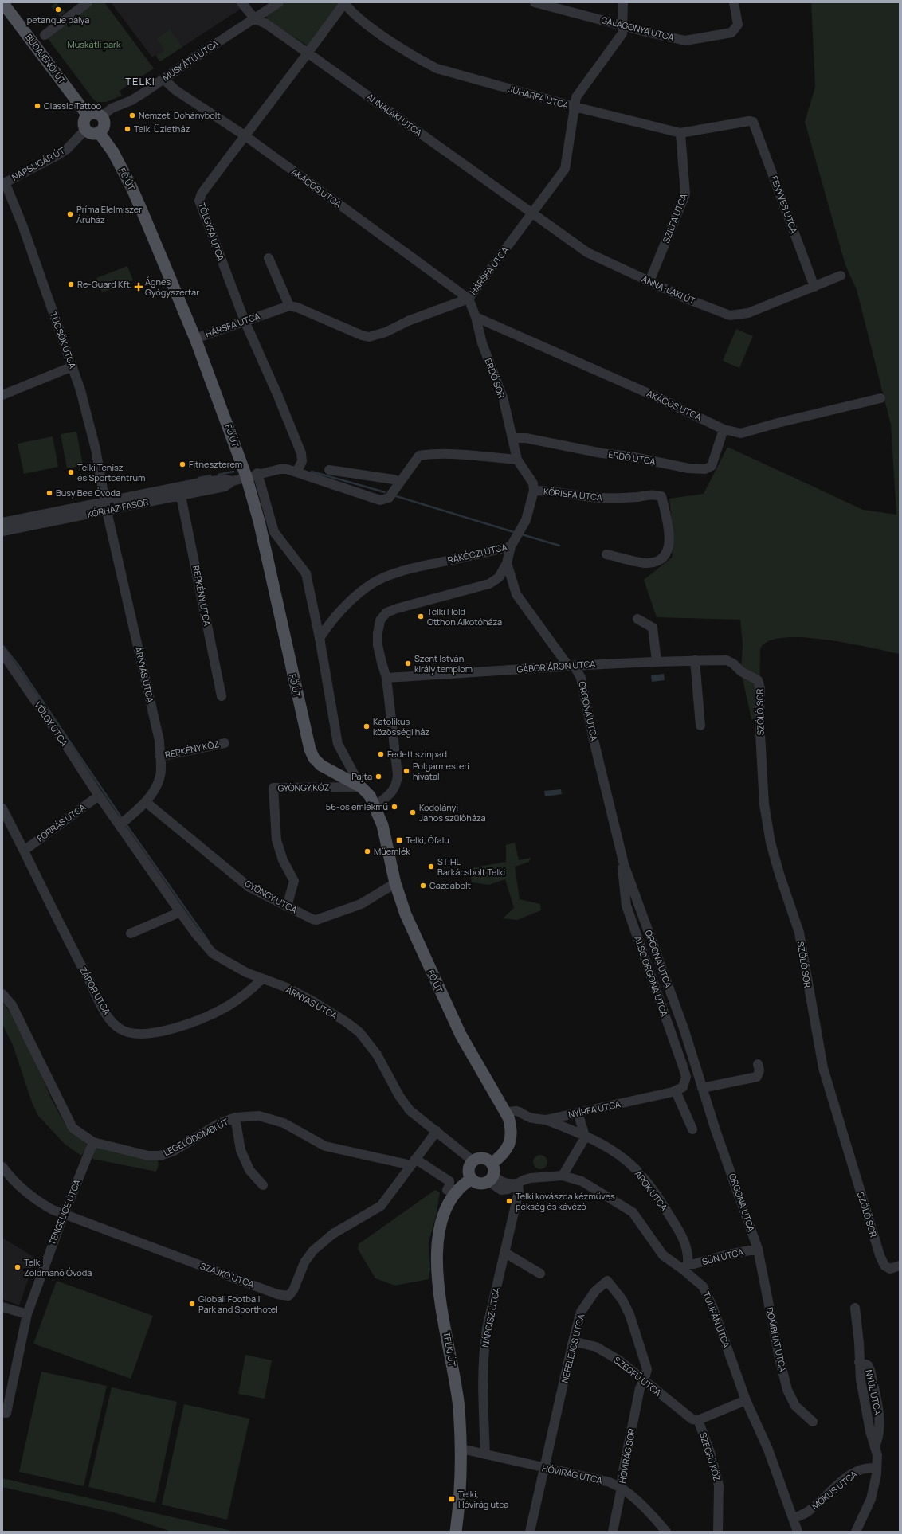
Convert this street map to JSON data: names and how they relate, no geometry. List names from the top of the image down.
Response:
{
  "streets": {
    "main road": ["BUDAJENŐI ÚT", "FŐ ÚT", "TELKI ÚT"],
    "street": [
      "GALAGONYA UTCA",
      "MUSKÁTLI UTCA",
      "JUHARFA UTCA",
      "ANNALAKI UTCA",
      "NAPSUGÁR ÚT",
      "AKÁCOS UTCA",
      "FENYVES UTCA",
      "SZILFA UTCA",
      "TÖLGYFA UTCA",
      "HÁRSFA UTCA",
      "ANNA-LAKI ÚT",
      "TÜCSÖK UTCA",
      "ERDŐ SOR",
      "ERDŐ UTCA",
      "KŐRISFA UTCA",
      "KÓRHÁZ FASOR",
      "RÁKÓCZI UTCA",
      "REPKÉNY UTCA",
      "GÁBOR ÁRON UTCA",
      "ÁRNYAS UTCA",
      "ORGONA UTCA",
      "SZŐLŐ SOR",
      "VÖLGY UTCA",
      "REPKÉNY KÖZ",
      "GYÖNGY KÖZ",
      "FORRÁS UTCA",
      "GYÖNGY UTCA",
      "ALSÓ ORGONA UTCA",
      "ZÁPOR UTCA",
      "NYÍRFA UTCA",
      "LEGELŐDOMBI ÚT",
      "ÁROK UTCA",
      "TENGELICE UTCA",
      "SÜN UTCA",
      "SZAJKÓ UTCA",
      "NÁRCISZ UTCA",
      "TULIPÁN UTCA",
      "DOMBHÁT UTCA",
      "NEFELEJCS UTCA",
      "SZEGFŰ UTCA",
      "NYÚL UTCA",
      "HÓVIRÁG SOR",
      "SZEGFŰ KÖZ",
      "HÓVIRÁG UTCA",
      "MÓKUS UTCA"
    ]
  },
  "crossings": [
    ["GALAGONYA UTCA", "HÁRSFA UTCA"],
    ["BUDAJENŐI ÚT", "MUSKÁTLI UTCA"],
    ["BUDAJENŐI ÚT", "NAPSUGÁR ÚT"],
    ["BUDAJENŐI ÚT", "FŐ ÚT"],
    ["MUSKÁTLI UTCA", "ANNALAKI UTCA"],
    ["MUSKÁTLI UTCA", "NAPSUGÁR ÚT"],
    ["MUSKÁTLI UTCA", "FŐ ÚT"],
    ["MUSKÁTLI UTCA", "AKÁCOS UTCA"],
    ["JUHARFA UTCA", "FENYVES UTCA"],
    ["JUHARFA UTCA", "SZILFA UTCA"],
    ["JUHARFA UTCA", "TÖLGYFA UTCA"],
    ["JUHARFA UTCA", "HÁRSFA UTCA"],
    ["ANNALAKI UTCA", "TÖLGYFA UTCA"],
    ["ANNALAKI UTCA", "HÁRSFA UTCA"],
    ["ANNALAKI UTCA", "ANNA-LAKI ÚT"],
    ["NAPSUGÁR ÚT", "FŐ ÚT"],
    ["NAPSUGÁR ÚT", "TÜCSÖK UTCA"],
    ["FŐ ÚT", "HÁRSFA UTCA"],
    ["FŐ ÚT", "KÓRHÁZ FASOR"],
    ["FŐ ÚT", "RÁKÓCZI UTCA"],
    ["FŐ ÚT", "ÁRNYAS UTCA"],
    ["FŐ ÚT", "GYÖNGY KÖZ"],
    ["FŐ ÚT", "GYÖNGY UTCA"],
    ["FŐ ÚT", "NYÍRFA UTCA"],
    ["FŐ ÚT", "TULIPÁN UTCA"],
    ["FŐ ÚT", "TELKI ÚT"],
    ["AKÁCOS UTCA", "TÖLGYFA UTCA"],
    ["AKÁCOS UTCA", "HÁRSFA UTCA"],
    ["AKÁCOS UTCA", "ERDŐ SOR"],
    ["AKÁCOS UTCA", "ERDŐ UTCA"],
    ["FENYVES UTCA", "ANNA-LAKI ÚT"],
    ["SZILFA UTCA", "ANNA-LAKI ÚT"],
    ["TÖLGYFA UTCA", "HÁRSFA UTCA"],
    ["HÁRSFA UTCA", "ANNA-LAKI ÚT"],
    ["HÁRSFA UTCA", "ERDŐ SOR"],
    ["TÜCSÖK UTCA", "KÓRHÁZ FASOR"],
    ["TÜCSÖK UTCA", "ÁRNYAS UTCA"],
    ["ERDŐ SOR", "ERDŐ UTCA"],
    ["KŐRISFA UTCA", "RÁKÓCZI UTCA"],
    ["KÓRHÁZ FASOR", "REPKÉNY UTCA"],
    ["KÓRHÁZ FASOR", "ÁRNYAS UTCA"],
    ["GÁBOR ÁRON UTCA", "ORGONA UTCA"],
    ["GÁBOR ÁRON UTCA", "SZŐLŐ SOR"],
    ["ÁRNYAS UTCA", "VÖLGY UTCA"],
    ["ÁRNYAS UTCA", "REPKÉNY KÖZ"],
    ["ÁRNYAS UTCA", "FORRÁS UTCA"],
    ["ÁRNYAS UTCA", "GYÖNGY UTCA"],
    ["ÁRNYAS UTCA", "ZÁPOR UTCA"],
    ["ÁRNYAS UTCA", "SZAJKÓ UTCA"],
    ["ÁRNYAS UTCA", "TULIPÁN UTCA"],
    ["ÁRNYAS UTCA", "TELKI ÚT"],
    ["ORGONA UTCA", "ALSÓ ORGONA UTCA"],
    ["ORGONA UTCA", "SÜN UTCA"],
    ["ORGONA UTCA", "DOMBHÁT UTCA"],
    ["VÖLGY UTCA", "FORRÁS UTCA"],
    ["GYÖNGY KÖZ", "GYÖNGY UTCA"],
    ["FORRÁS UTCA", "ZÁPOR UTCA"],
    ["ALSÓ ORGONA UTCA", "NYÍRFA UTCA"],
    ["NYÍRFA UTCA", "ÁROK UTCA"],
    ["LEGELŐDOMBI ÚT", "TENGELICE UTCA"],
    ["LEGELŐDOMBI ÚT", "SZAJKÓ UTCA"],
    ["ÁROK UTCA", "SÜN UTCA"],
    ["ÁROK UTCA", "TULIPÁN UTCA"],
    ["TENGELICE UTCA", "SZAJKÓ UTCA"],
    ["SÜN UTCA", "TULIPÁN UTCA"],
    ["SÜN UTCA", "DOMBHÁT UTCA"],
    ["NÁRCISZ UTCA", "TULIPÁN UTCA"],
    ["NÁRCISZ UTCA", "HÓVIRÁG UTCA"],
    ["TULIPÁN UTCA", "TELKI ÚT"],
    ["TULIPÁN UTCA", "MÓKUS UTCA"],
    ["NEFELEJCS UTCA", "SZEGFŰ UTCA"],
    ["NEFELEJCS UTCA", "HÓVIRÁG SOR"],
    ["NEFELEJCS UTCA", "HÓVIRÁG UTCA"],
    ["TELKI ÚT", "HÓVIRÁG UTCA"],
    ["SZEGFŰ UTCA", "HÓVIRÁG SOR"],
    ["SZEGFŰ UTCA", "SZEGFŰ KÖZ"],
    ["NYÚL UTCA", "MÓKUS UTCA"],
    ["HÓVIRÁG SOR", "HÓVIRÁG UTCA"]
  ],
  "districts": ["TELKI"],
  "parks": ["Muskátli park"],
  "places": {
    "other": [
      "petanque pálya",
      "Classic Tattoo",
      "Nemzeti Dohánybolt",
      "Telki Üzletház",
      "Príma Élelmiszer Áruház",
      "Re-Guard Kft.",
      "Fitneszterem",
      "Telki Tenisz és Sportcentrum",
      "Busy Bee Óvoda",
      "Telki Hold Otthon Alkotóháza",
      "Szent István király templom",
      "Katolikus közösségi ház",
      "Fedett színpad",
      "Polgármesteri hivatal",
      "Pajta",
      "56-os emlékmű",
      "Kodolányi János szülőháza",
      "Műemlék",
      "STIHL Barkácsbolt Telki",
      "Gazdabolt",
      "Telki kovászda kézműves pékség és kávézó",
      "Telki Zöldmanó Óvoda",
      "Globall Football Park and Sporthotel"
    ],
    "health": ["Ágnes Gyógyszertár"],
    "transit": ["Telki, Ófalu", "Telki, Hóvirág utca"]
  }
}
